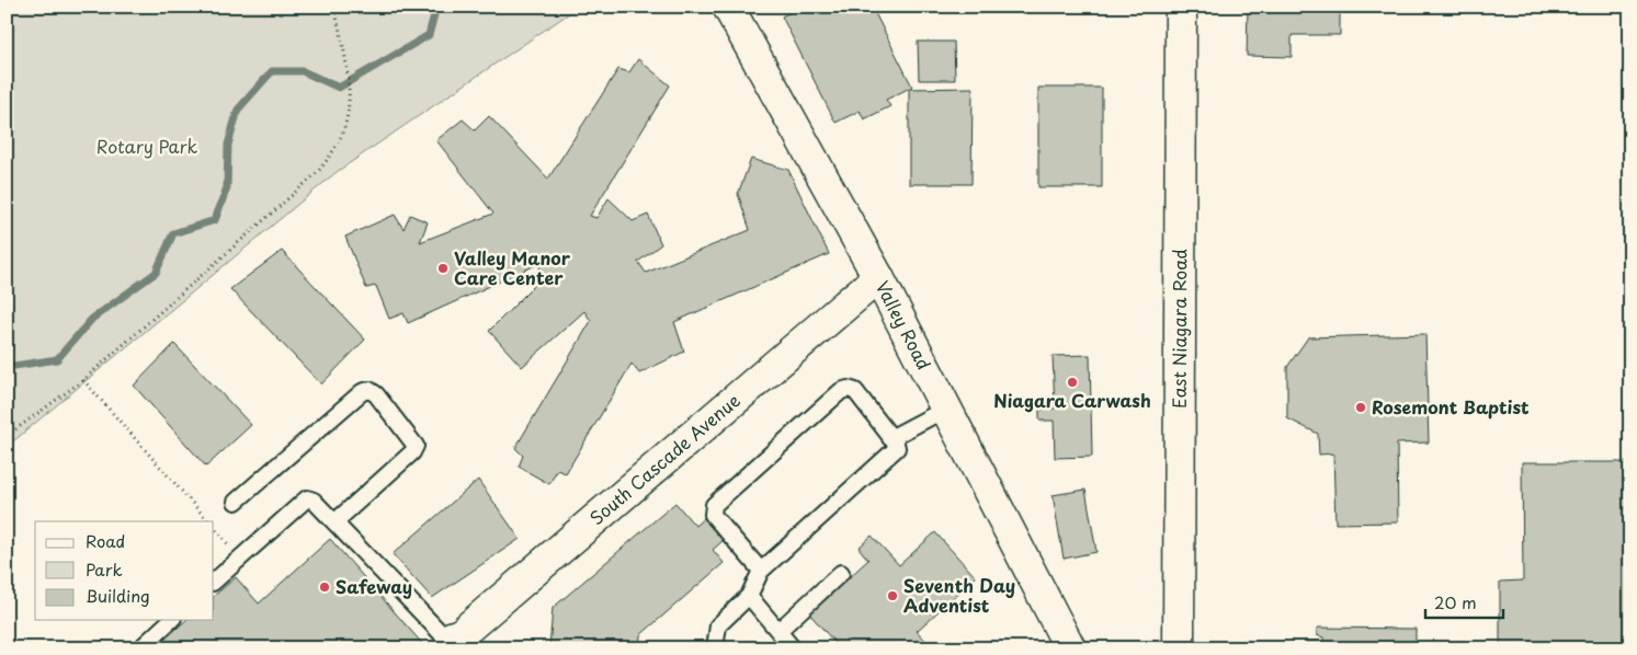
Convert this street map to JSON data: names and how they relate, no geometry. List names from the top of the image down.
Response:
{
  "streets": {
    "street": ["Valley Road", "East Niagara Road", "South Cascade Avenue"]
  },
  "crossings": [
    ["Valley Road", "South Cascade Avenue"]
  ],
  "parks": ["Rotary Park"],
  "places": [
    "Valley Manor Care Center",
    "Niagara Carwash",
    "Rosemont Baptist",
    "Safeway",
    "Seventh Day Adventist"
  ],
  "legend": ["Road", "Park", "Building"],
  "scale_bar": "20 m"
}
